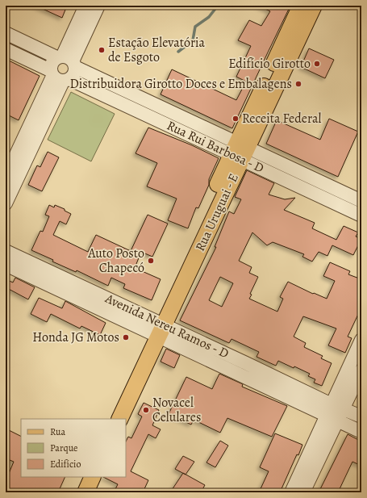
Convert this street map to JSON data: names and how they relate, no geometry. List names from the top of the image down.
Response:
{
  "streets": {
    "main road": ["Rua Uruguai - E"],
    "street": ["Rua Rui Barbosa - D", "Avenida Nereu Ramos - D"]
  },
  "crossings": [
    ["Rua Rui Barbosa - D", "Rua Uruguai - E"],
    ["Rua Uruguai - E", "Avenida Nereu Ramos - D"]
  ],
  "places": [
    "Estação Elevatória de Esgoto",
    "Edifício Girotto",
    "Distribuidora Girotto Doces e Embalagens",
    "Receita Federal",
    "Auto Posto Chapecó",
    "Honda JG Motos",
    "Novacel Celulares"
  ],
  "legend": ["Rua", "Parque", "Edifício"]
}
